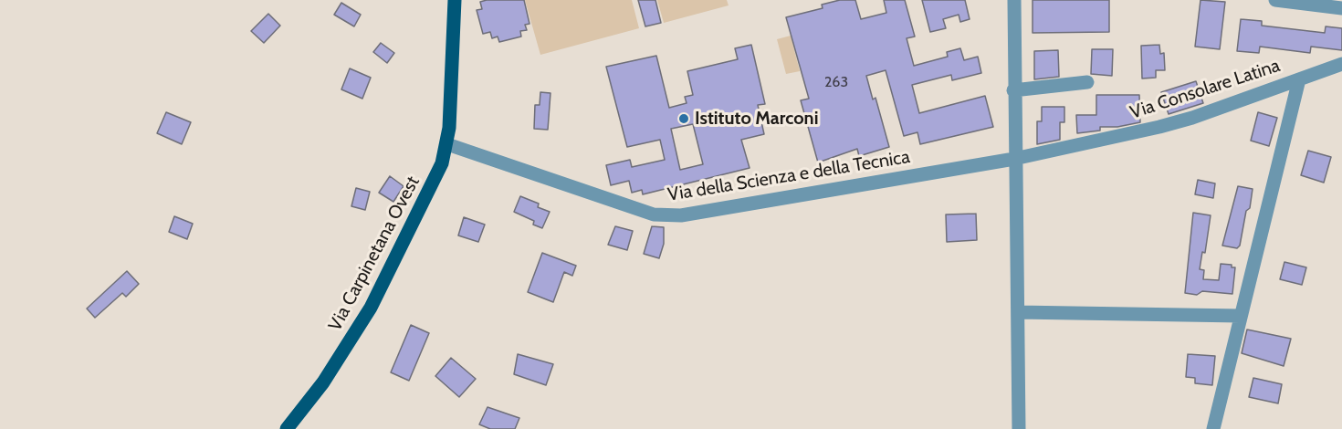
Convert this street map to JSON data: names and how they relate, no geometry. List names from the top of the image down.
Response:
{
  "streets": {
    "main road": ["Via Carpinetana Ovest"],
    "street": ["Via Consolare Latina", "Via della Scienza e della Tecnica"]
  },
  "crossings": [
    ["Via Consolare Latina", "Via della Scienza e della Tecnica"],
    ["Via della Scienza e della Tecnica", "Via Carpinetana Ovest"]
  ],
  "places": ["Istituto Marconi"],
  "house_numbers": ["263"]
}
